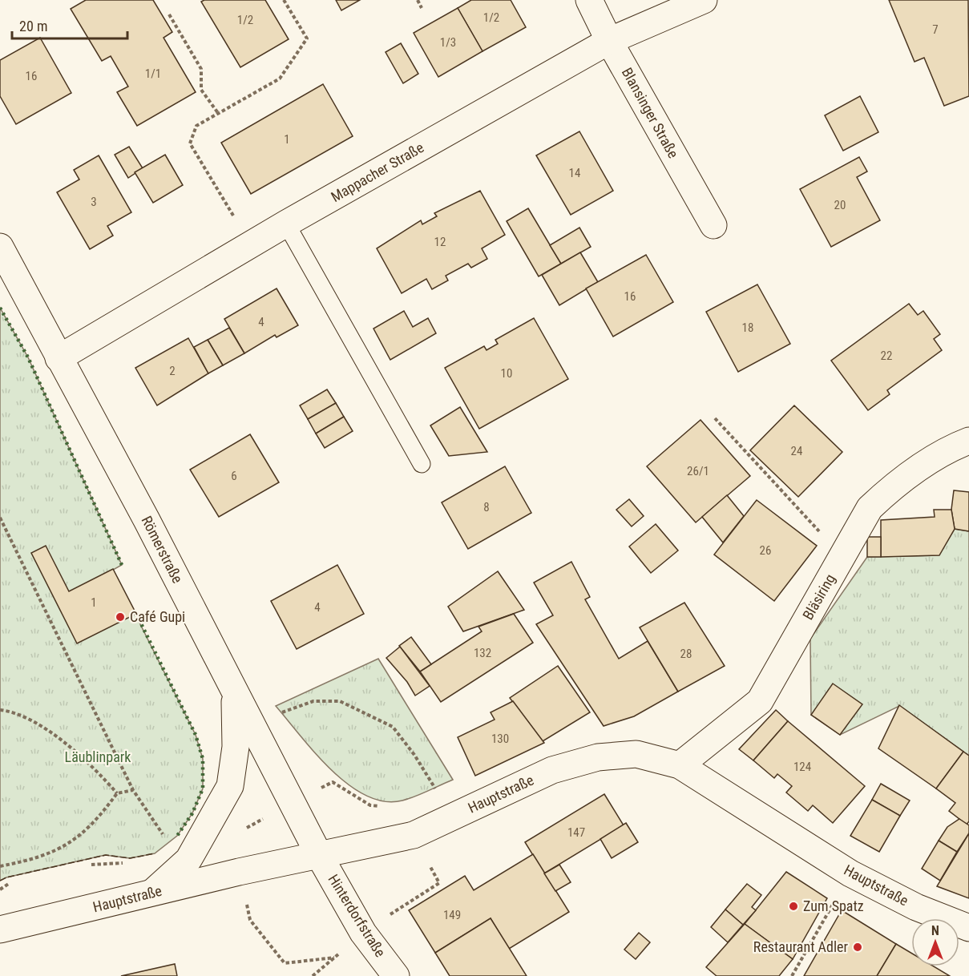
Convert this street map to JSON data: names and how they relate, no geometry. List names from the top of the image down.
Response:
{
  "streets": {
    "street": [
      "Blansinger Straße",
      "Mappacher Straße",
      "Römerstraße",
      "Bläsiring",
      "Hauptstraße",
      "Hinterdorfstraße"
    ]
  },
  "crossings": [
    ["Blansinger Straße", "Mappacher Straße"],
    ["Mappacher Straße", "Römerstraße"],
    ["Römerstraße", "Hauptstraße"],
    ["Römerstraße", "Hinterdorfstraße"],
    ["Bläsiring", "Hauptstraße"],
    ["Hauptstraße", "Hinterdorfstraße"]
  ],
  "parks": ["Läublinpark"],
  "places": ["Café Gupi", "Zum Spatz", "Restaurant Adler"],
  "house_numbers": [
    "1/2",
    "1/2",
    "7",
    "1/3",
    "1/1",
    "16",
    "1",
    "14",
    "3",
    "20",
    "12",
    "16",
    "4",
    "18",
    "22",
    "2",
    "10",
    "24",
    "26/1",
    "6",
    "8",
    "26",
    "1",
    "4",
    "132",
    "28",
    "130",
    "124",
    "147",
    "149"
  ],
  "scale_bar": "20 m",
  "north": "top"
}
